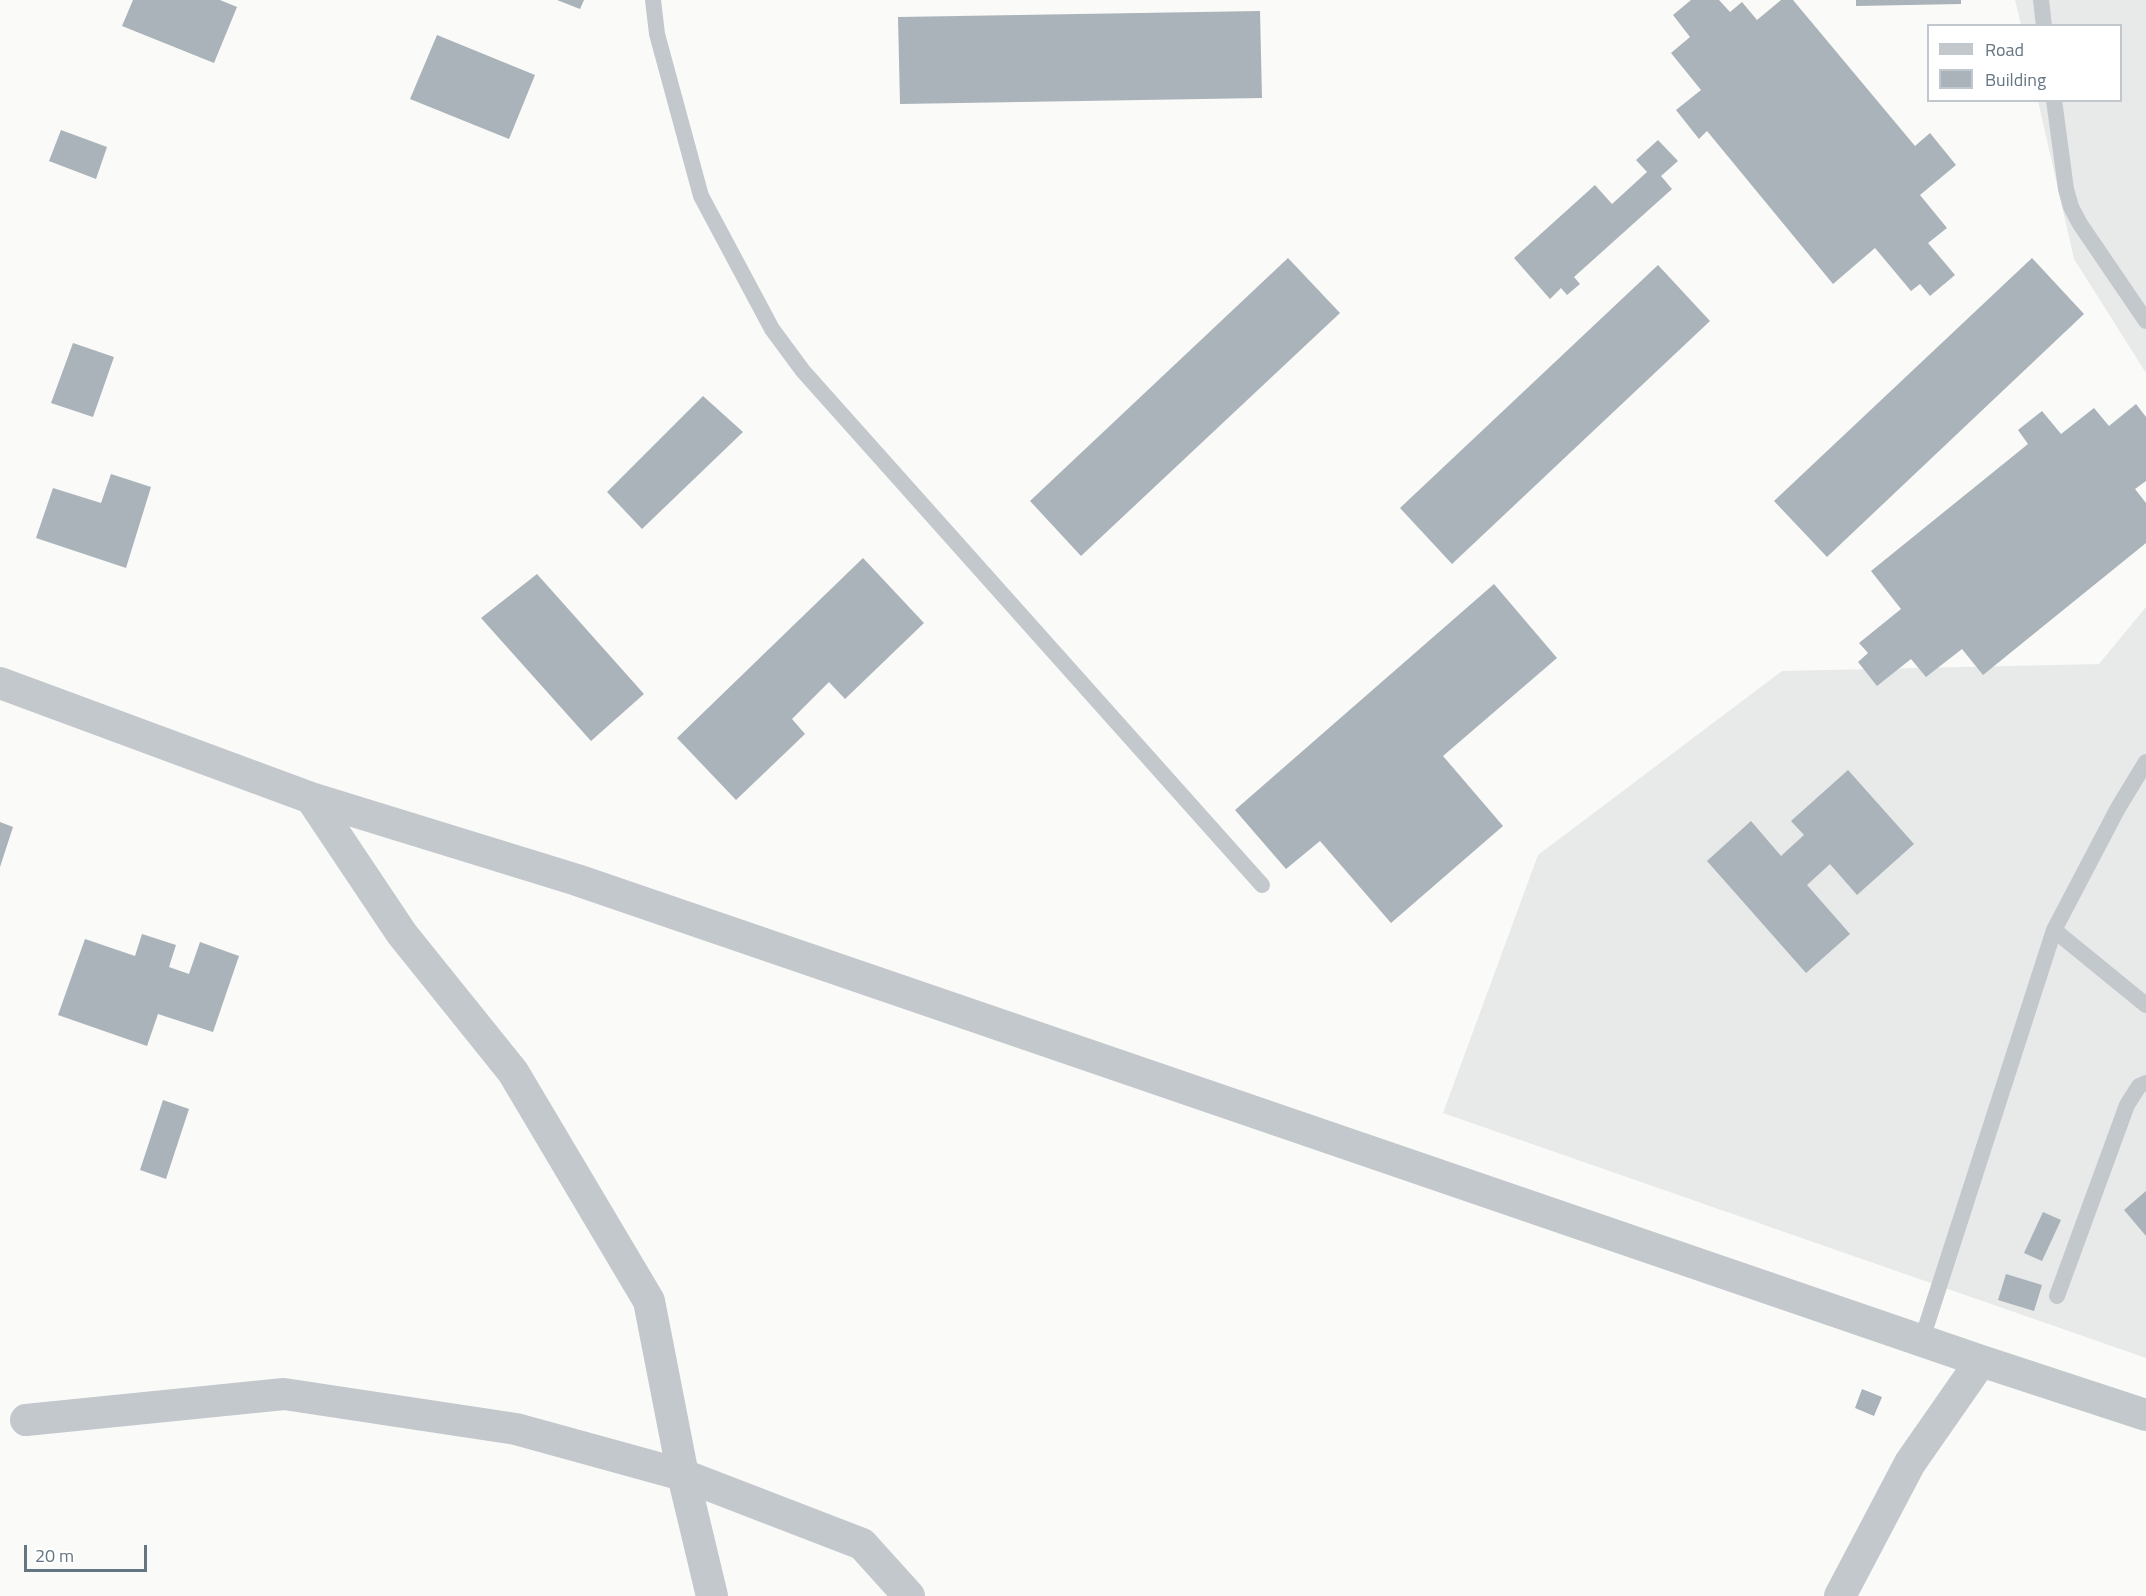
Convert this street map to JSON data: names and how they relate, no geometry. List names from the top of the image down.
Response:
{
  "legend": ["Road", "Building"],
  "scale_bar": "20 m"
}
